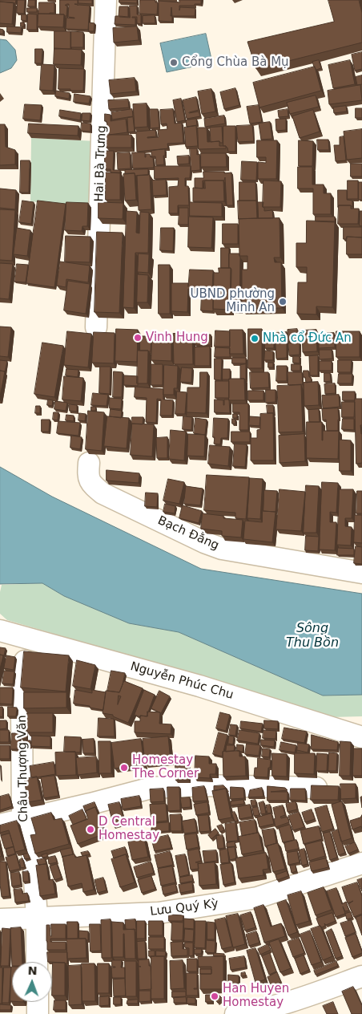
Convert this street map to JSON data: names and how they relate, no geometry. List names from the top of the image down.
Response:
{
  "streets": {
    "street": [
      "Hai Bà Trưng",
      "Bạch Đằng",
      "Nguyễn Phúc Chu",
      "Châu Thượng Văn",
      "Lưu Quý Kỳ"
    ]
  },
  "crossings": [
    ["Nguyễn Phúc Chu", "Châu Thượng Văn"],
    ["Châu Thượng Văn", "Lưu Quý Kỳ"]
  ],
  "water": ["Sông Thu Bồn"],
  "places": [
    "Cổng Chùa Bà Mụ",
    "UBND phường Minh An",
    "Vinh Hung",
    "Nhà cổ Đức An",
    "Homestay The Corner",
    "D Central Homestay",
    "Han Huyen Homestay"
  ],
  "north": "top"
}
